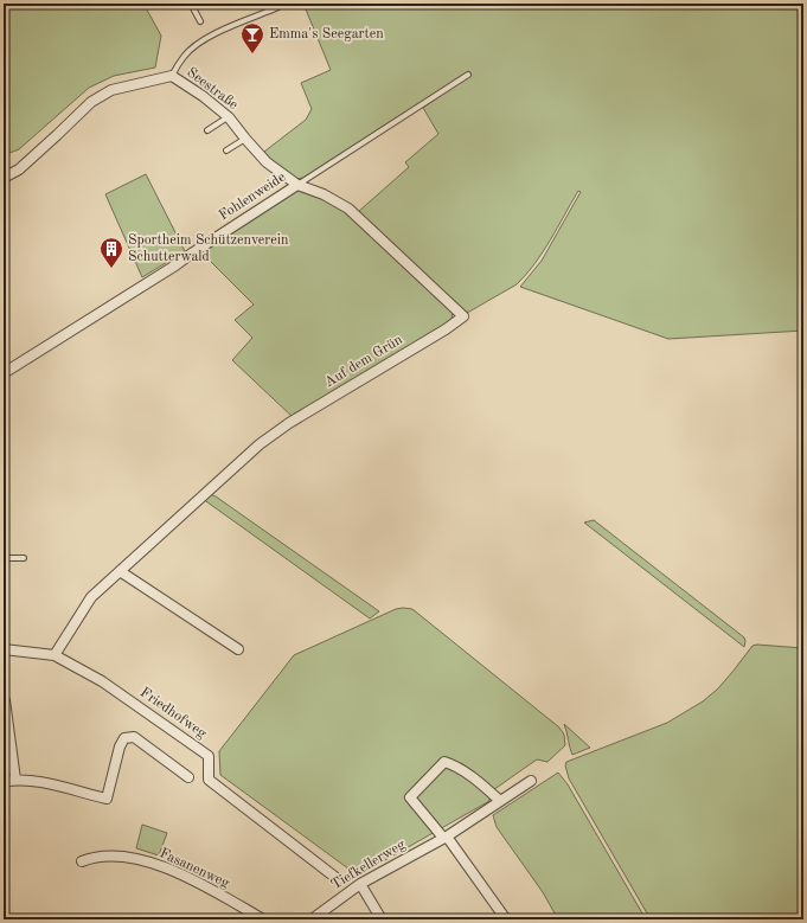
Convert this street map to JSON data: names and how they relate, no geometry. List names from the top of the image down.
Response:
{
  "streets": {
    "street": [
      "Seestraße",
      "Fohlenweide",
      "Auf dem Grün",
      "Friedhofweg",
      "Tiefkellerweg",
      "Fasanenweg"
    ]
  },
  "crossings": [
    ["Seestraße", "Fohlenweide"],
    ["Seestraße", "Auf dem Grün"],
    ["Fohlenweide", "Auf dem Grün"],
    ["Auf dem Grün", "Friedhofweg"]
  ],
  "places": {
    "bar": ["Emma's Seegarten"],
    "building": ["Sportheim Schützenverein Schutterwald"]
  }
}
